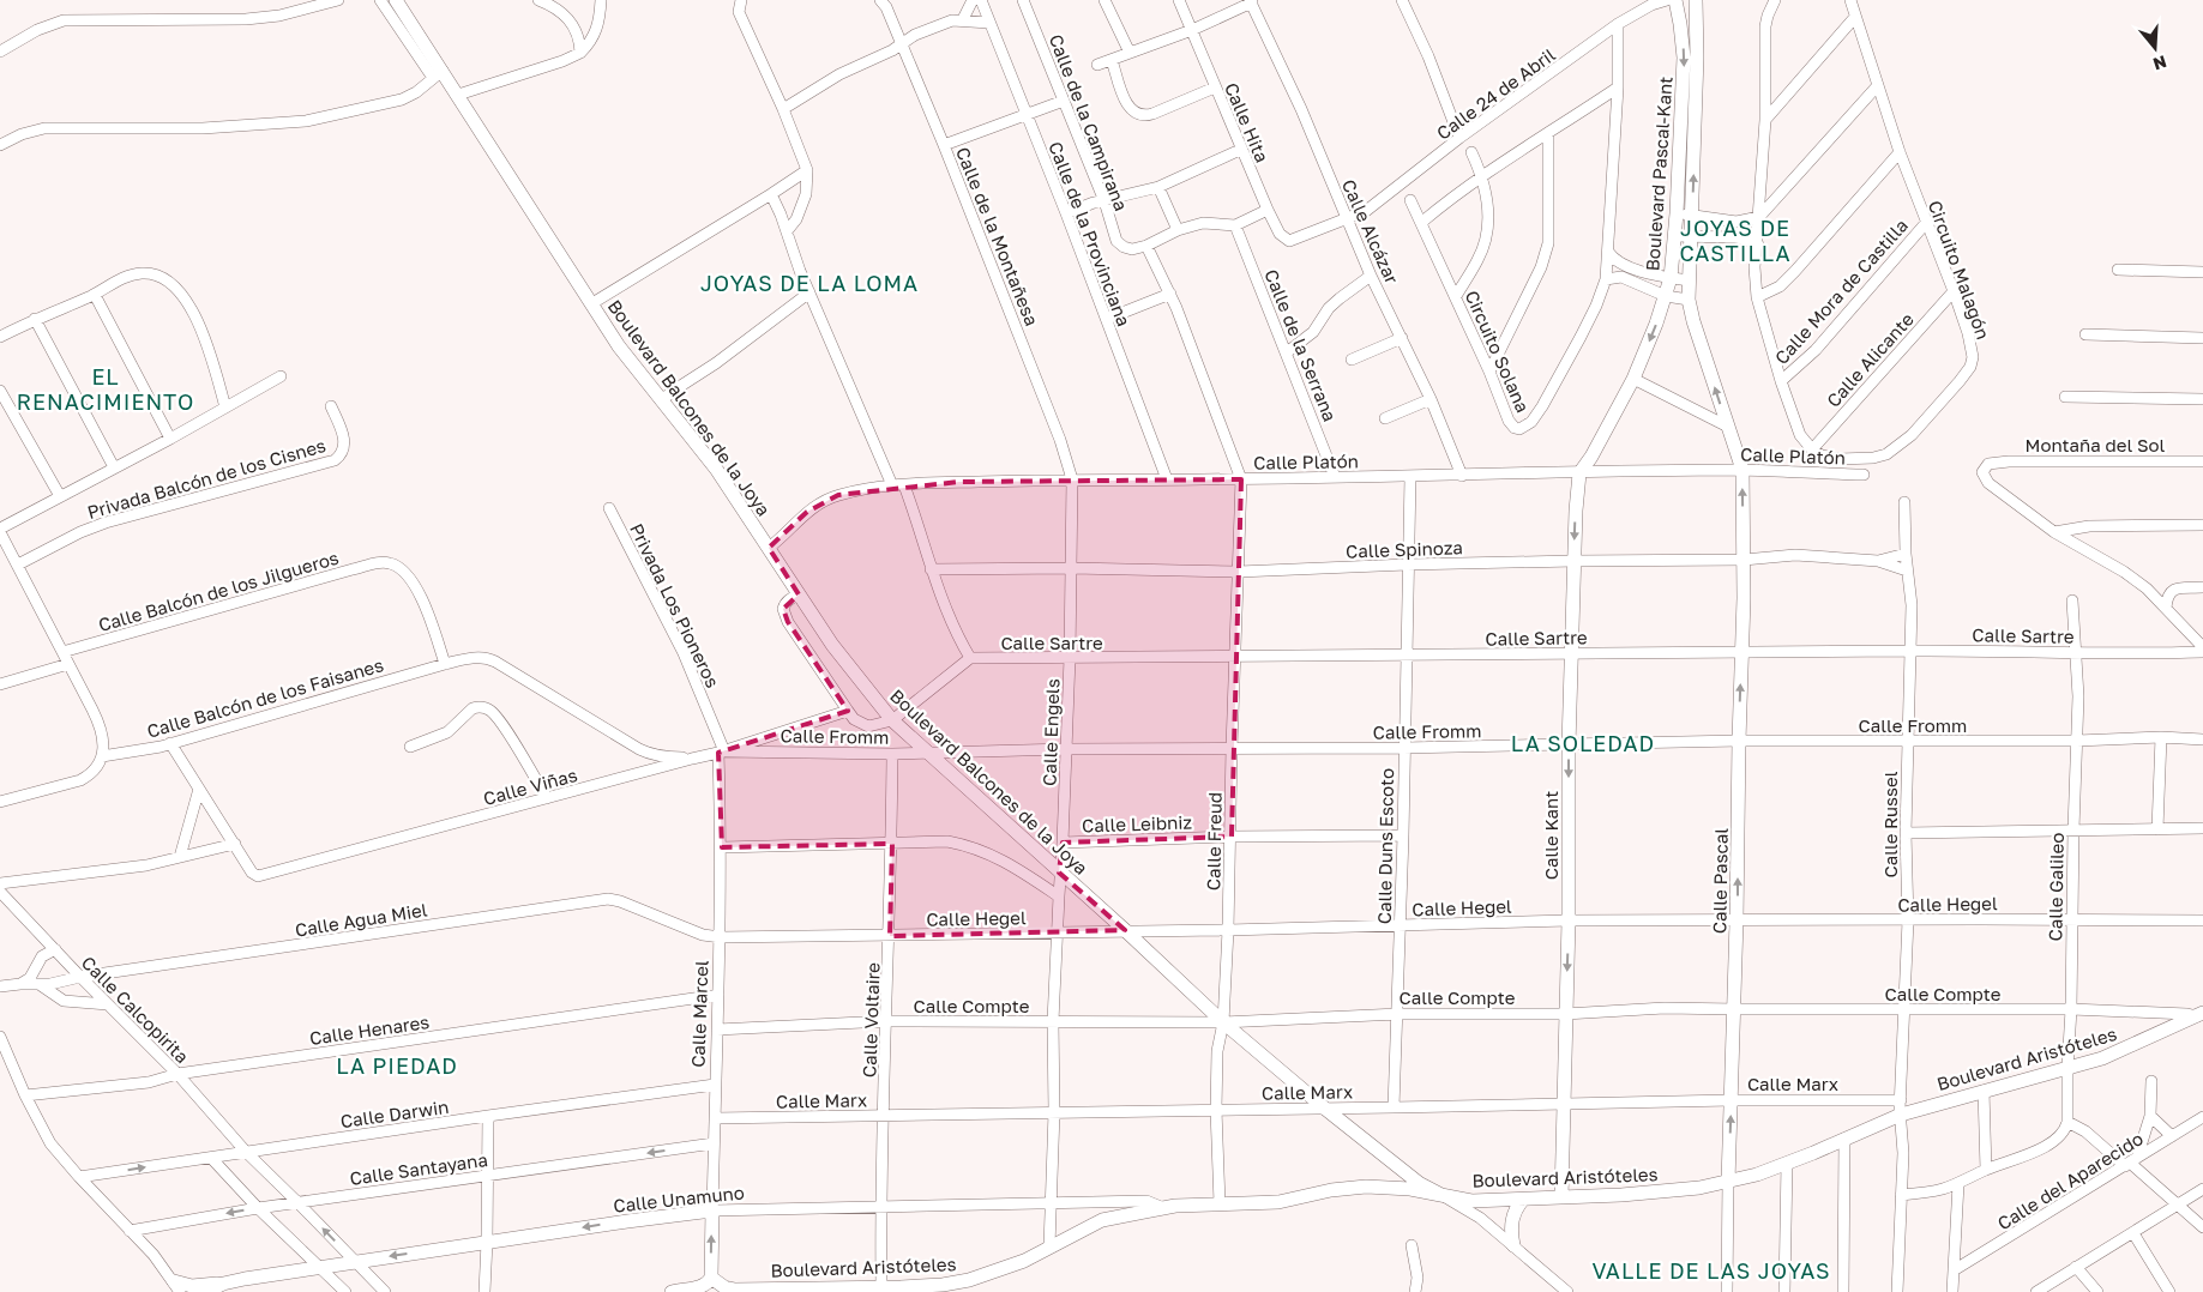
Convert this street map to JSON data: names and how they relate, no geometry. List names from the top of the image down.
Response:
{
  "streets": {
    "street": [
      "Calle 24 de Abril",
      "Calle de la Campirana",
      "Calle Hita",
      "Boulevard Pascal-Kant",
      "Calle Alcázar",
      "Calle de la Provinciana",
      "Calle de la Montañesa",
      "Circuito Malagón",
      "Calle Mora de Castilla",
      "Calle de la Serrana",
      "Circuito Solana",
      "Calle Alicante",
      "Boulevard Balcones de la Joya",
      "Montaña del Sol",
      "Calle Platón",
      "Privada Balcón de los Cisnes",
      "Calle Spinoza",
      "Calle Balcón de los Jilgueros",
      "Privada Los Pioneros",
      "Calle Sartre",
      "Calle Balcón de los Faisanes",
      "Calle Fromm",
      "Calle Engels",
      "Calle Viñas",
      "Calle Leibniz",
      "Calle Russel",
      "Calle Kant",
      "Calle Freud",
      "Calle Duns Escoto",
      "Calle Pascal",
      "Calle Galileo",
      "Calle Hegel",
      "Calle Agua Miel",
      "Calle Compte",
      "Calle Calcopirita",
      "Calle Marcel",
      "Calle Voltaire",
      "Calle Henares",
      "Boulevard Aristóteles",
      "Calle Marx",
      "Calle Darwin",
      "Calle Santayana",
      "Calle del Aparecido",
      "Calle Unamuno"
    ]
  },
  "crossings": [
    ["Calle 24 de Abril", "Calle Hita"],
    ["Calle 24 de Abril", "Calle Alcázar"],
    ["Calle 24 de Abril", "Circuito Solana"],
    ["Boulevard Pascal-Kant", "Calle Platón"],
    ["Boulevard Pascal-Kant", "Calle Kant"],
    ["Boulevard Pascal-Kant", "Calle Pascal"],
    ["Calle Alcázar", "Calle Platón"],
    ["Calle de la Provinciana", "Calle Platón"],
    ["Calle de la Montañesa", "Calle Platón"],
    ["Calle de la Montañesa", "Calle Engels"],
    ["Circuito Malagón", "Calle Mora de Castilla"],
    ["Circuito Malagón", "Calle Alicante"],
    ["Calle de la Serrana", "Calle Platón"],
    ["Boulevard Balcones de la Joya", "Calle Platón"],
    ["Boulevard Balcones de la Joya", "Calle Fromm"],
    ["Boulevard Balcones de la Joya", "Calle Leibniz"],
    ["Boulevard Balcones de la Joya", "Calle Freud"],
    ["Boulevard Balcones de la Joya", "Calle Hegel"],
    ["Boulevard Balcones de la Joya", "Calle Compte"],
    ["Boulevard Balcones de la Joya", "Boulevard Aristóteles"],
    ["Boulevard Balcones de la Joya", "Calle Marx"],
    ["Calle Platón", "Calle Engels"],
    ["Calle Platón", "Calle Kant"],
    ["Calle Platón", "Calle Freud"],
    ["Calle Platón", "Calle Duns Escoto"],
    ["Calle Platón", "Calle Pascal"],
    ["Calle Spinoza", "Calle Engels"],
    ["Calle Spinoza", "Calle Russel"],
    ["Calle Spinoza", "Calle Kant"],
    ["Calle Spinoza", "Calle Freud"],
    ["Calle Spinoza", "Calle Duns Escoto"],
    ["Calle Spinoza", "Calle Pascal"],
    ["Calle Balcón de los Jilgueros", "Calle Balcón de los Faisanes"],
    ["Privada Los Pioneros", "Calle Fromm"],
    ["Privada Los Pioneros", "Calle Viñas"],
    ["Privada Los Pioneros", "Calle Marcel"],
    ["Calle Sartre", "Calle Engels"],
    ["Calle Sartre", "Calle Russel"],
    ["Calle Sartre", "Calle Kant"],
    ["Calle Sartre", "Calle Freud"],
    ["Calle Sartre", "Calle Duns Escoto"],
    ["Calle Sartre", "Calle Pascal"],
    ["Calle Sartre", "Calle Galileo"],
    ["Calle Balcón de los Faisanes", "Calle Viñas"],
    ["Calle Fromm", "Calle Engels"],
    ["Calle Fromm", "Calle Viñas"],
    ["Calle Fromm", "Calle Russel"],
    ["Calle Fromm", "Calle Kant"],
    ["Calle Fromm", "Calle Freud"],
    ["Calle Fromm", "Calle Duns Escoto"],
    ["Calle Fromm", "Calle Pascal"],
    ["Calle Fromm", "Calle Galileo"],
    ["Calle Fromm", "Calle Marcel"],
    ["Calle Fromm", "Calle Voltaire"],
    ["Calle Engels", "Calle Leibniz"],
    ["Calle Viñas", "Calle Marcel"],
    ["Calle Leibniz", "Calle Freud"],
    ["Calle Leibniz", "Calle Duns Escoto"],
    ["Calle Leibniz", "Calle Hegel"],
    ["Calle Russel", "Calle Hegel"],
    ["Calle Russel", "Calle Compte"],
    ["Calle Russel", "Boulevard Aristóteles"],
    ["Calle Russel", "Calle Marx"],
    ["Calle Kant", "Calle Hegel"],
    ["Calle Kant", "Calle Compte"],
    ["Calle Kant", "Boulevard Aristóteles"],
    ["Calle Kant", "Calle Marx"],
    ["Calle Freud", "Calle Hegel"],
    ["Calle Freud", "Calle Compte"],
    ["Calle Freud", "Boulevard Aristóteles"],
    ["Calle Freud", "Calle Marx"],
    ["Calle Duns Escoto", "Calle Hegel"],
    ["Calle Duns Escoto", "Calle Compte"],
    ["Calle Duns Escoto", "Calle Marx"],
    ["Calle Pascal", "Calle Hegel"],
    ["Calle Pascal", "Calle Compte"],
    ["Calle Pascal", "Boulevard Aristóteles"],
    ["Calle Pascal", "Calle Marx"],
    ["Calle Galileo", "Calle Hegel"],
    ["Calle Galileo", "Calle Compte"],
    ["Calle Galileo", "Boulevard Aristóteles"],
    ["Calle Hegel", "Calle Agua Miel"],
    ["Calle Hegel", "Calle Marcel"],
    ["Calle Hegel", "Calle Voltaire"],
    ["Calle Agua Miel", "Calle Calcopirita"],
    ["Calle Agua Miel", "Calle Marcel"],
    ["Calle Compte", "Calle Marcel"],
    ["Calle Compte", "Calle Voltaire"],
    ["Calle Compte", "Boulevard Aristóteles"],
    ["Calle Calcopirita", "Calle Henares"],
    ["Calle Calcopirita", "Calle Darwin"],
    ["Calle Calcopirita", "Calle Santayana"],
    ["Calle Calcopirita", "Calle Unamuno"],
    ["Calle Marcel", "Calle Henares"],
    ["Calle Marcel", "Boulevard Aristóteles"],
    ["Calle Marcel", "Calle Marx"],
    ["Calle Marcel", "Calle Darwin"],
    ["Calle Marcel", "Calle Santayana"],
    ["Calle Marcel", "Calle Unamuno"],
    ["Calle Voltaire", "Boulevard Aristóteles"],
    ["Calle Voltaire", "Calle Marx"],
    ["Calle Voltaire", "Calle Unamuno"],
    ["Boulevard Aristóteles", "Calle Unamuno"]
  ],
  "one_way": [
    "Calle Kant",
    "Calle Pascal",
    "Calle Santayana",
    "Calle Unamuno"
  ],
  "districts": [
    "JOYAS DE CASTILLA",
    "JOYAS DE LA LOMA",
    "EL RENACIMIENTO",
    "LA SOLEDAD",
    "LA PIEDAD",
    "VALLE DE LAS JOYAS"
  ],
  "north": "bottom"
}
